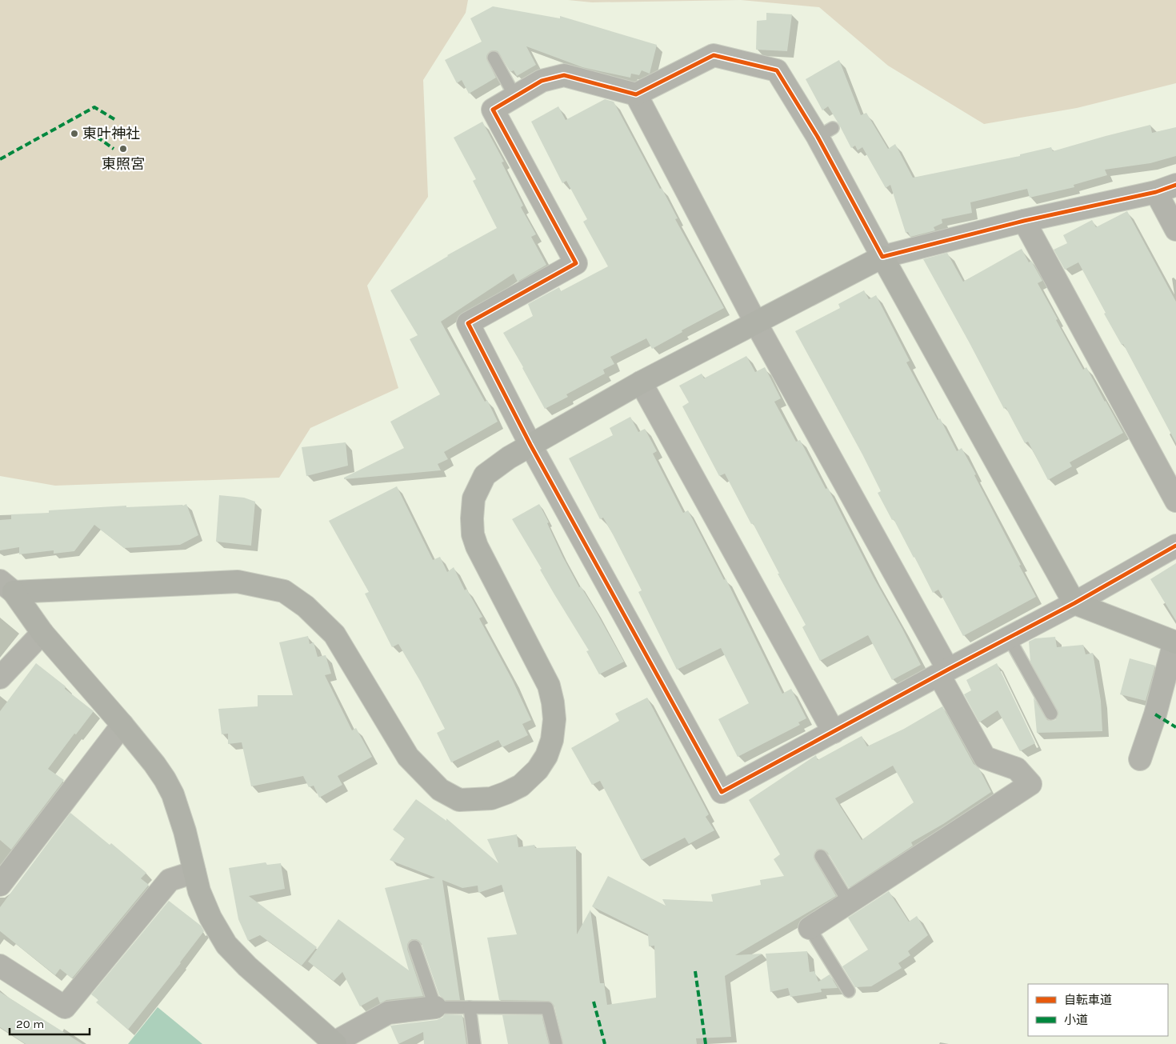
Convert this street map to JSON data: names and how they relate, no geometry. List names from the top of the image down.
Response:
{
  "places": ["東叶神社", "東照宮"],
  "legend": ["自転車道", "小道"],
  "scale_bar": "20 m"
}
